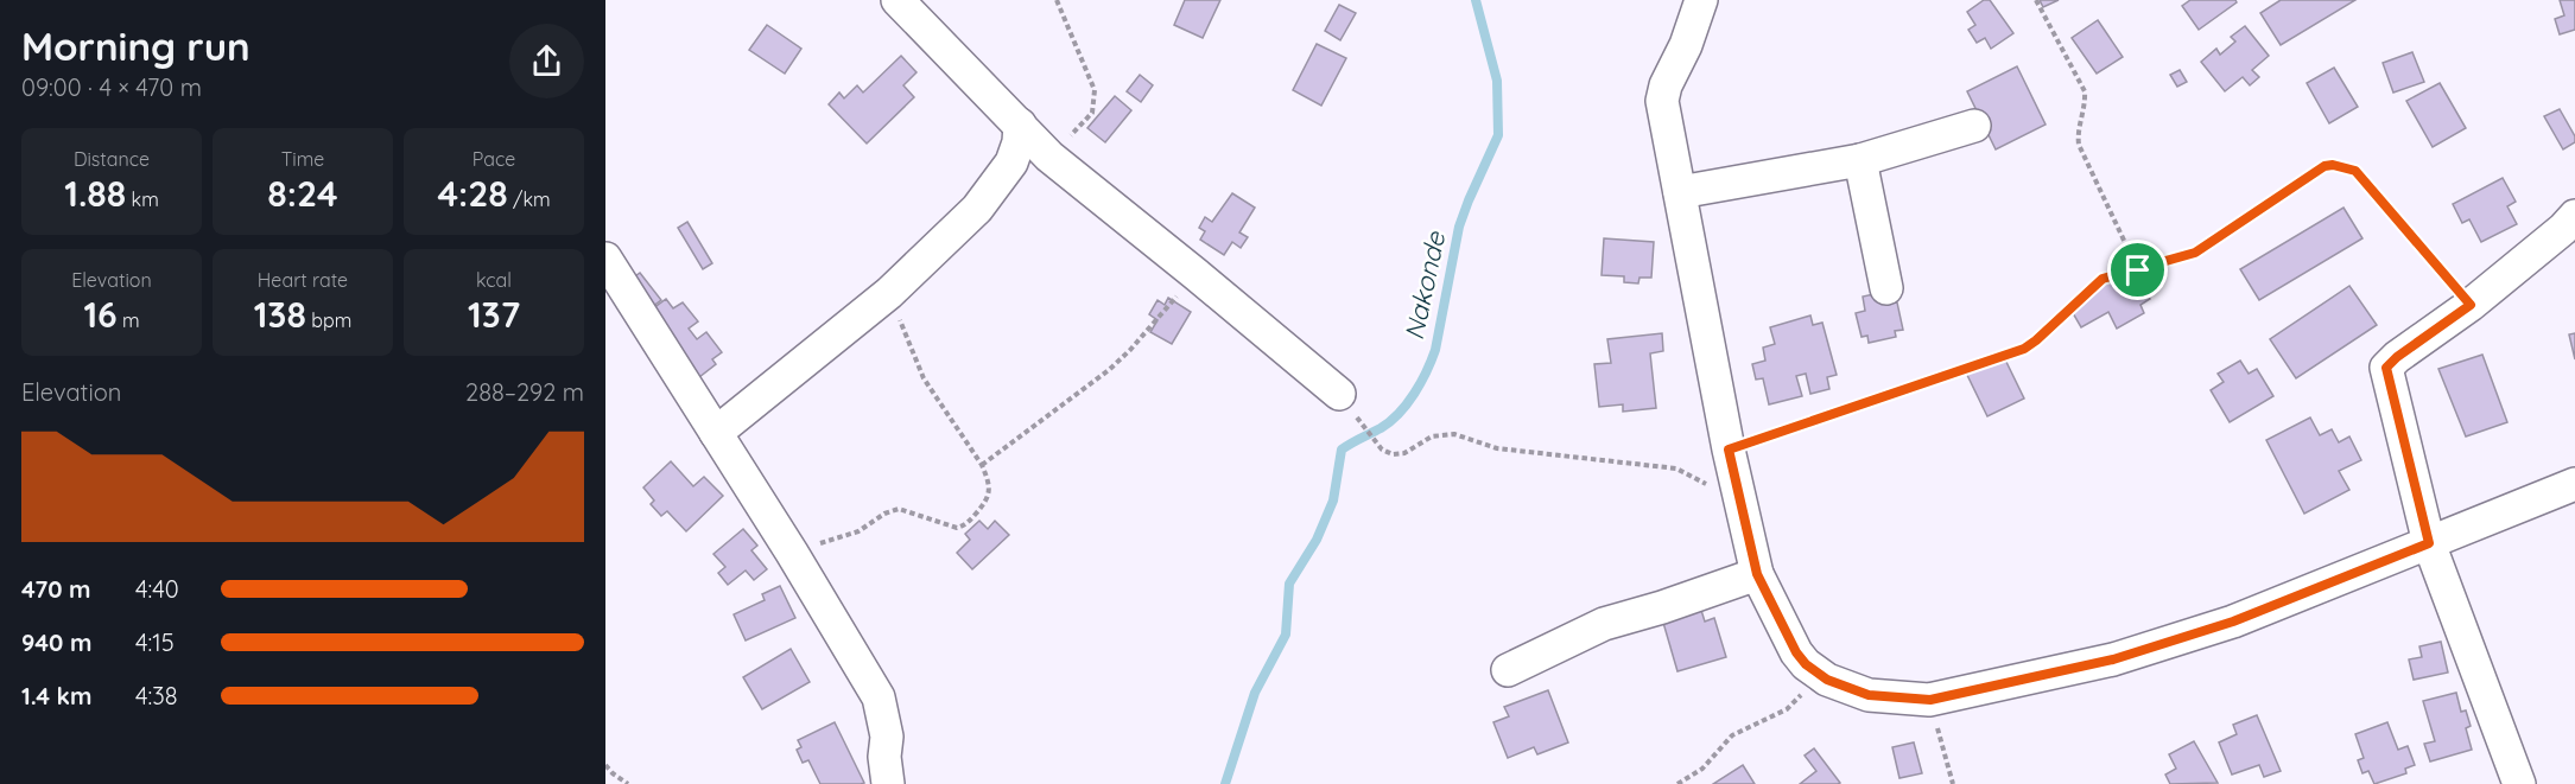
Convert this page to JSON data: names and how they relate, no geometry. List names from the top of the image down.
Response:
{
  "water": ["Nakonde"],
  "page": {
    "heading": ["Morning run", "09:00 · 4 × 470 m"],
    "stats": [
      ["Distance", "1.88 km"],
      ["Time", "8:24"],
      ["Pace", "4:28 /km"],
      ["Elevation", "16 m"],
      ["Heart rate", "138 bpm"],
      ["kcal", "137"]
    ],
    "chart": ["Elevation", "288–292 m"],
    "list": [
      {
        "name": "470 m",
        "note": "4:40"
      },
      {
        "name": "940 m",
        "note": "4:15"
      },
      {
        "name": "1.4 km",
        "note": "4:38"
      }
    ]
  }
}
